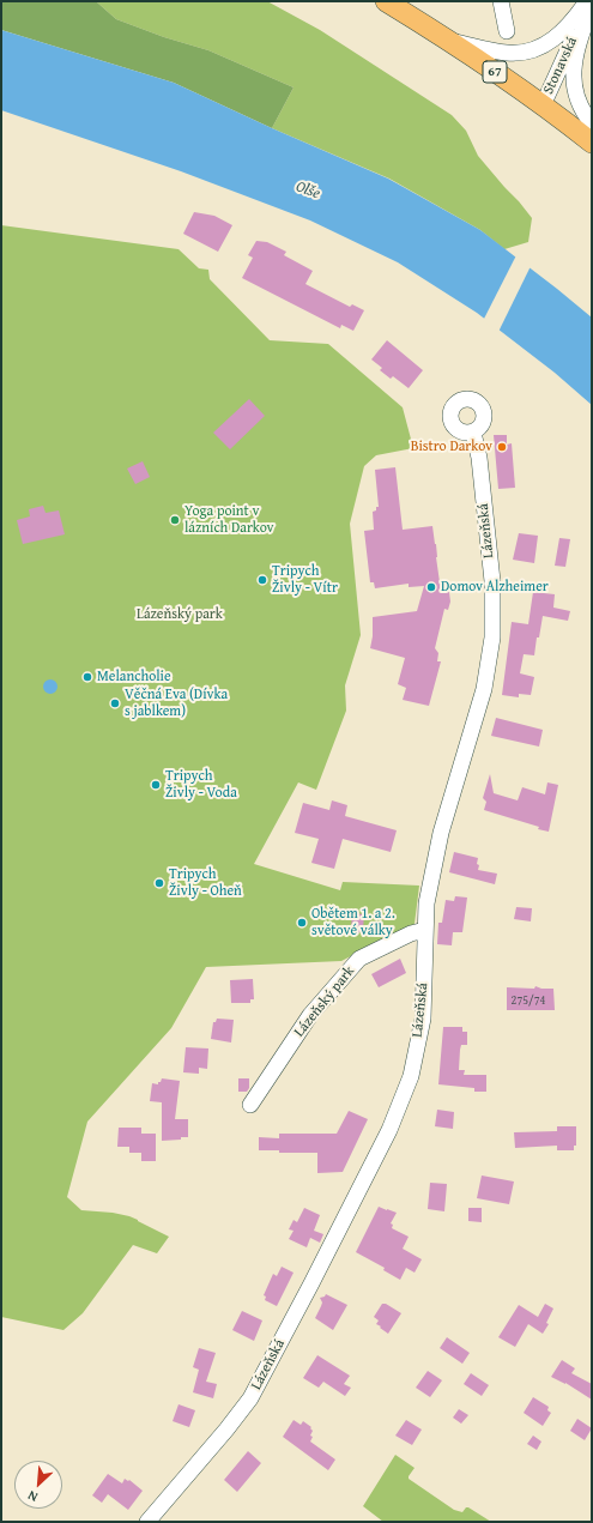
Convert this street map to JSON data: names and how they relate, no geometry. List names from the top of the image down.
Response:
{
  "streets": {
    "main road": ["67"],
    "street": ["Stonavská", "Lázeňská", "Lázeňský park"]
  },
  "crossings": [
    ["Stonavská", "67"],
    ["Lázeňská", "Lázeňský park"]
  ],
  "water": ["Olše"],
  "parks": ["Lázeňský park"],
  "places": [
    "Bistro Darkov",
    "Yoga point v lázních Darkov",
    "Tripych Živly - Vítr",
    "Domov Alzheimer",
    "Melancholie",
    "Věčná Eva (Dívka s jablkem)",
    "Tripych Živly - Voda",
    "Tripych Živly - Oheň",
    "Obětem 1. a 2. světové války"
  ],
  "house_numbers": ["275/74"],
  "north": "bottom left"
}
